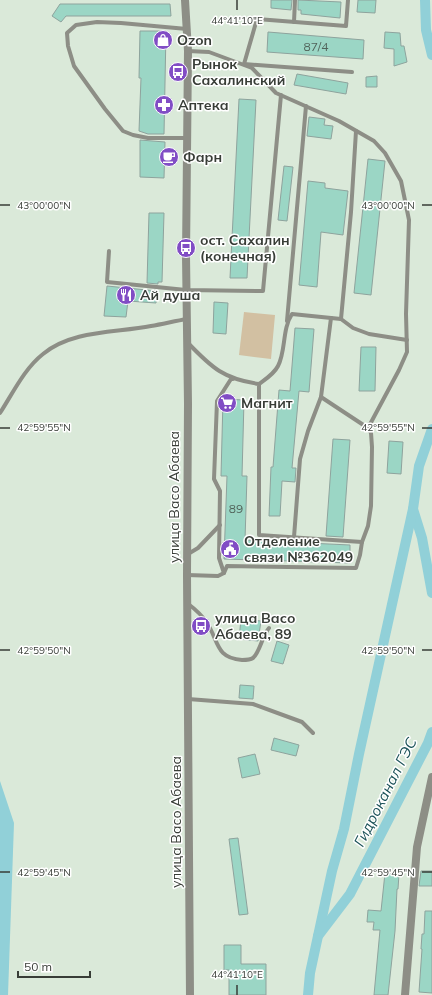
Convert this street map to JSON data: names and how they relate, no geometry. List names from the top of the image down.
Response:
{
  "streets": {
    "street": ["улица Васо Абаева"]
  },
  "water": ["Гидроканал ГЭС"],
  "places": {
    "shop": ["Ozon"],
    "bus stop": ["Рынок Сахалинский", "ост. Сахалин (конечная)", "улица Васо Абаева, 89"],
    "pharmacy": ["Аптека"],
    "cafe": ["Фарн"],
    "restaurant": ["Ай душа"],
    "supermarket": ["Магнит"],
    "public building": ["Отделение связи №362049"]
  },
  "house_numbers": ["87/4", "89"],
  "scale_bar": "50 m",
  "coordinates": [
    "44°41'10\"E",
    "43°00'00\"N",
    "42°59'55\"N",
    "42°59'50\"N",
    "42°59'45\"N"
  ]
}
